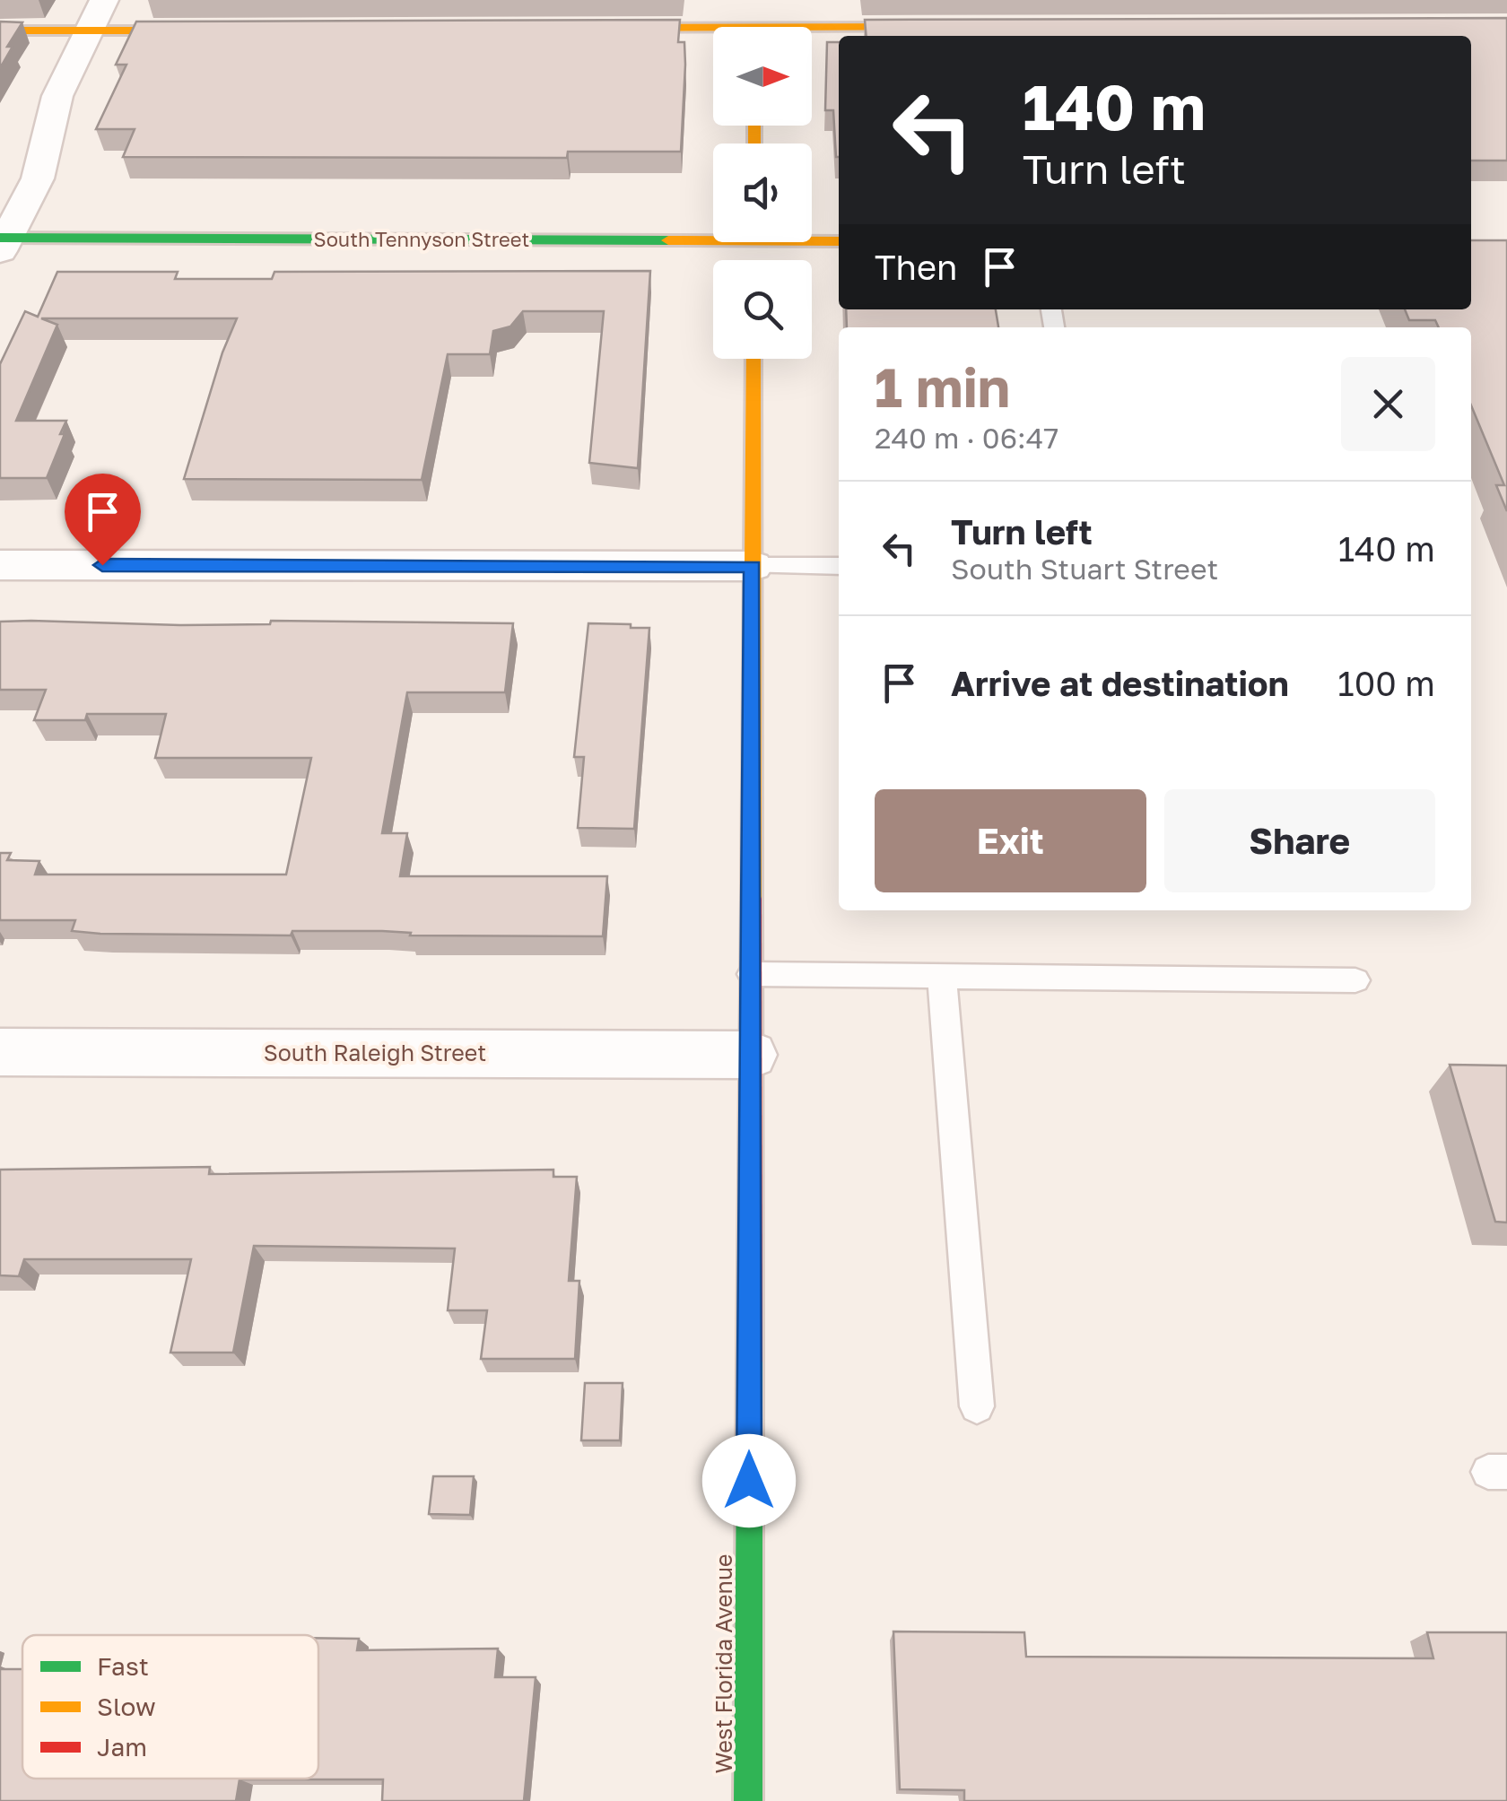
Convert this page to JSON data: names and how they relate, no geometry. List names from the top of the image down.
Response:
{
  "streets": {
    "street": ["South Tennyson Street", "South Raleigh Street", "West Florida Avenue"]
  },
  "crossings": [
    ["South Raleigh Street", "West Florida Avenue"]
  ],
  "legend": ["Fast", "Slow", "Jam"],
  "north": "right",
  "page": {
    "turn": ["140 m", "Turn left"],
    "then": "Then",
    "heading": ["1 min", "240 m · 06:47"],
    "list": [
      {
        "name": "Turn left",
        "note": "South Stuart Street",
        "value": "140 m"
      },
      {
        "name": "Arrive at destination",
        "value": "100 m"
      }
    ],
    "buttons": ["Exit", "Share"]
  }
}
